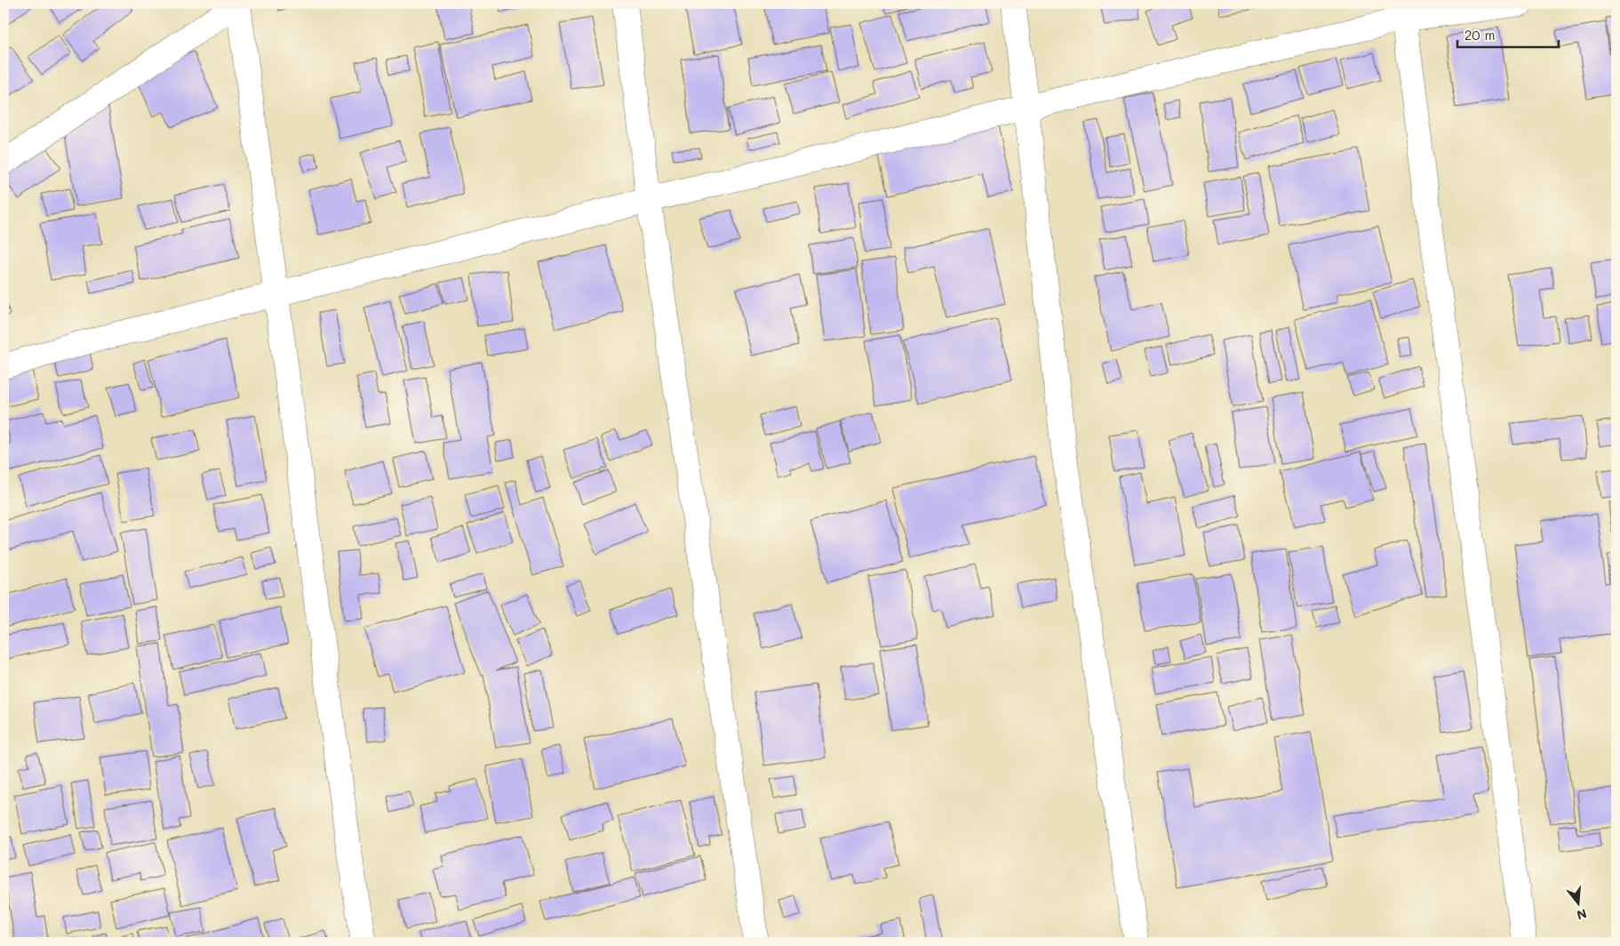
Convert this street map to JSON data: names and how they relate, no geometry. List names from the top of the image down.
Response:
{
  "scale_bar": "20 m",
  "north": "bottom"
}
